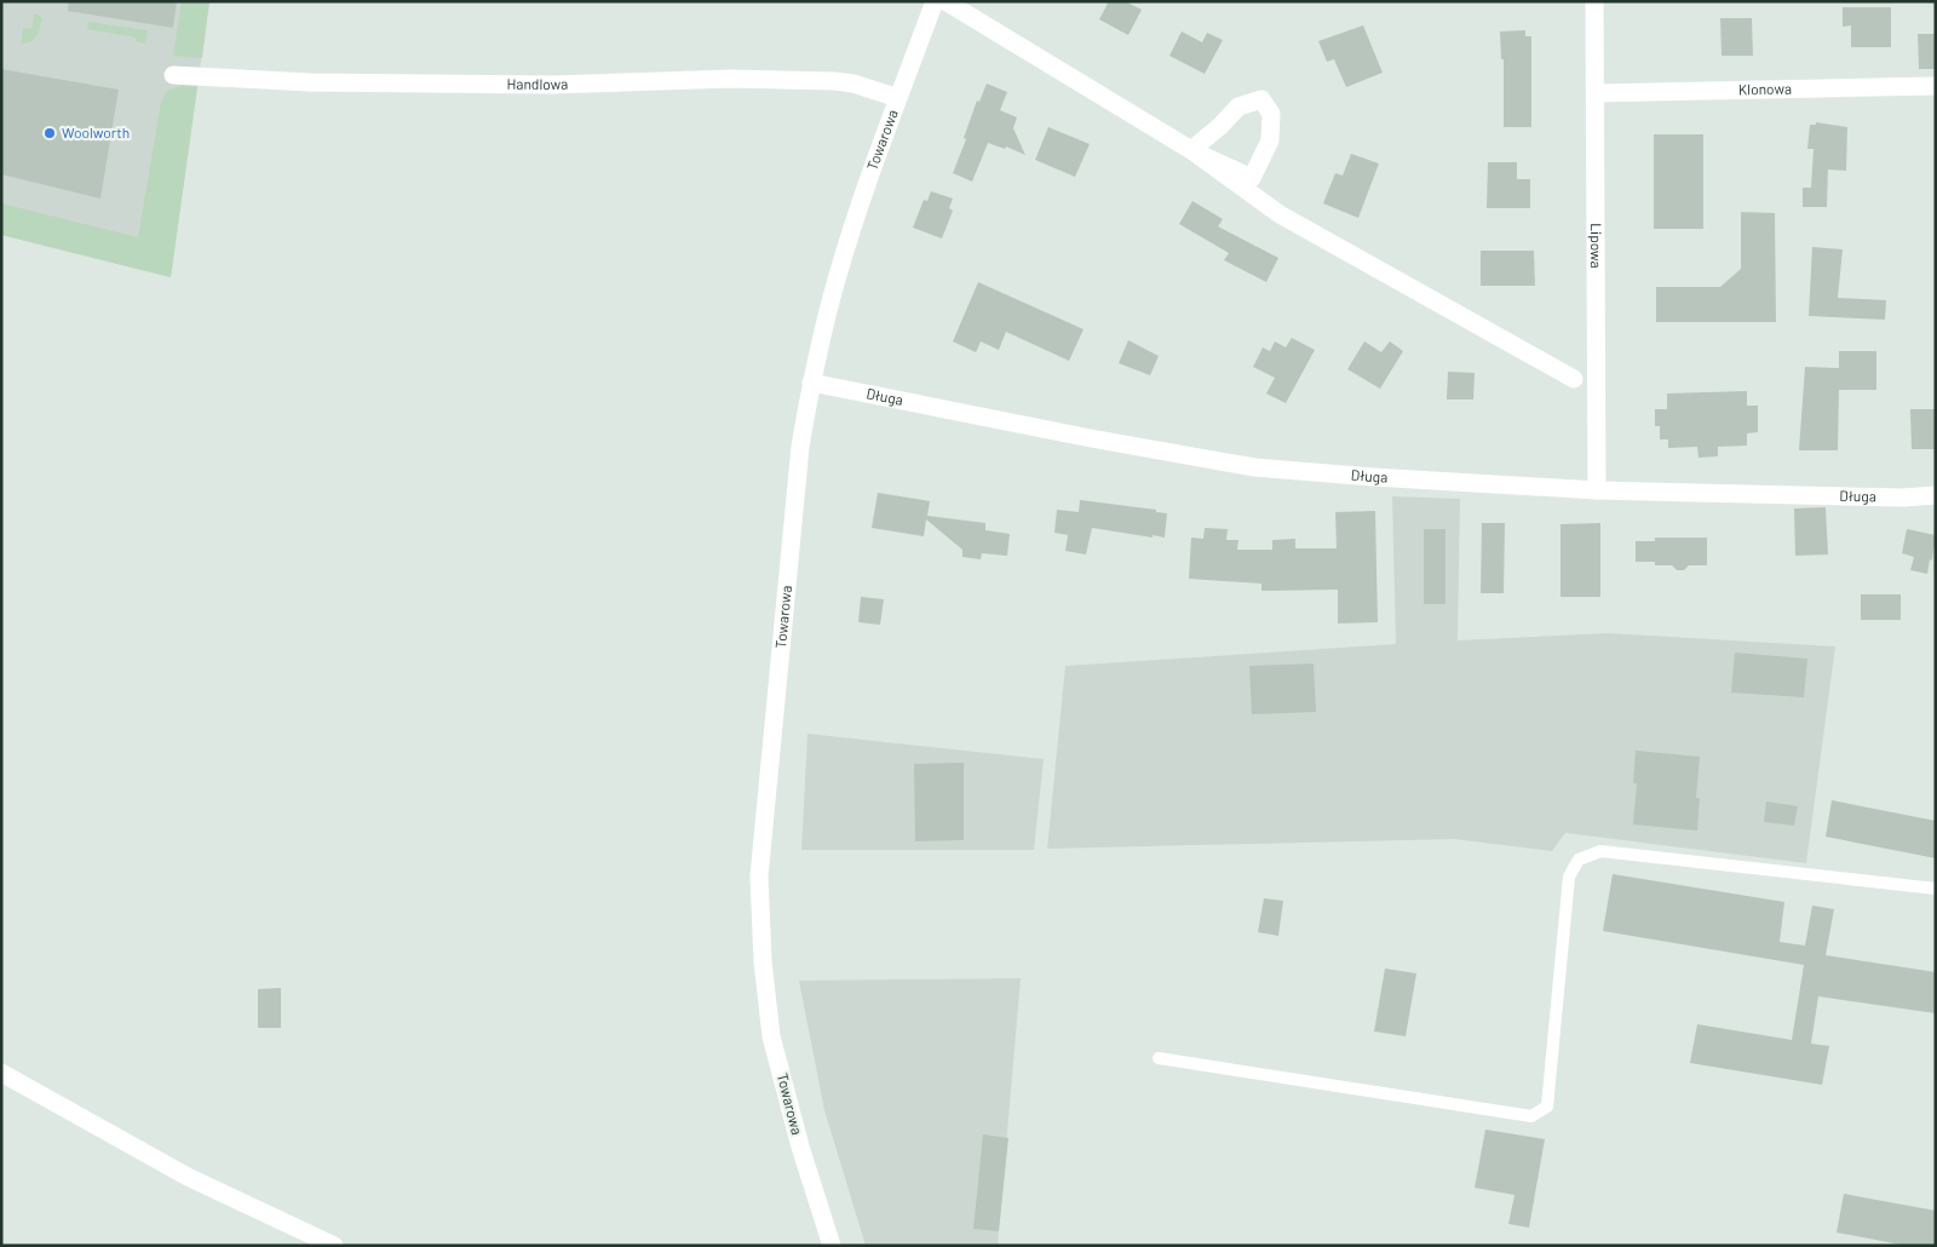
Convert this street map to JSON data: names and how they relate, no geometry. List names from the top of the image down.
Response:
{
  "streets": {
    "street": [
      "Handlowa",
      "Klonowa",
      "Towarowa",
      "Lipowa",
      "Długa"
    ]
  },
  "crossings": [
    ["Handlowa", "Towarowa"],
    ["Klonowa", "Lipowa"],
    ["Towarowa", "Długa"],
    ["Lipowa", "Długa"]
  ],
  "places": ["Woolworth"]
}
